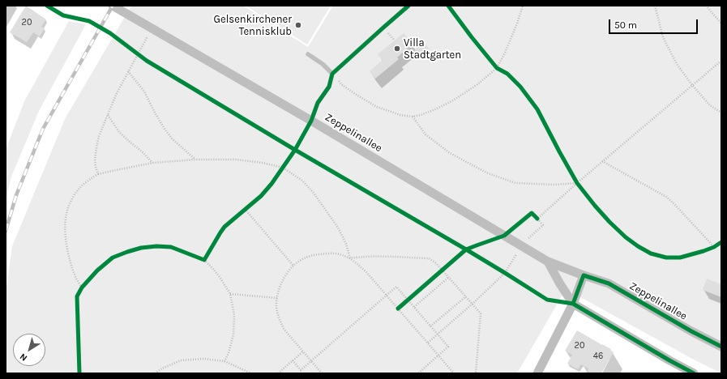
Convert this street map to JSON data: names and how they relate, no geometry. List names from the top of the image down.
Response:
{
  "streets": {
    "street": ["Zeppelinallee"]
  },
  "places": ["Gelsenkirchener Tennisklub", "Villa Stadtgarten"],
  "house_numbers": ["20", "20", "46"],
  "scale_bar": "50 m",
  "north": "bottom left"
}
